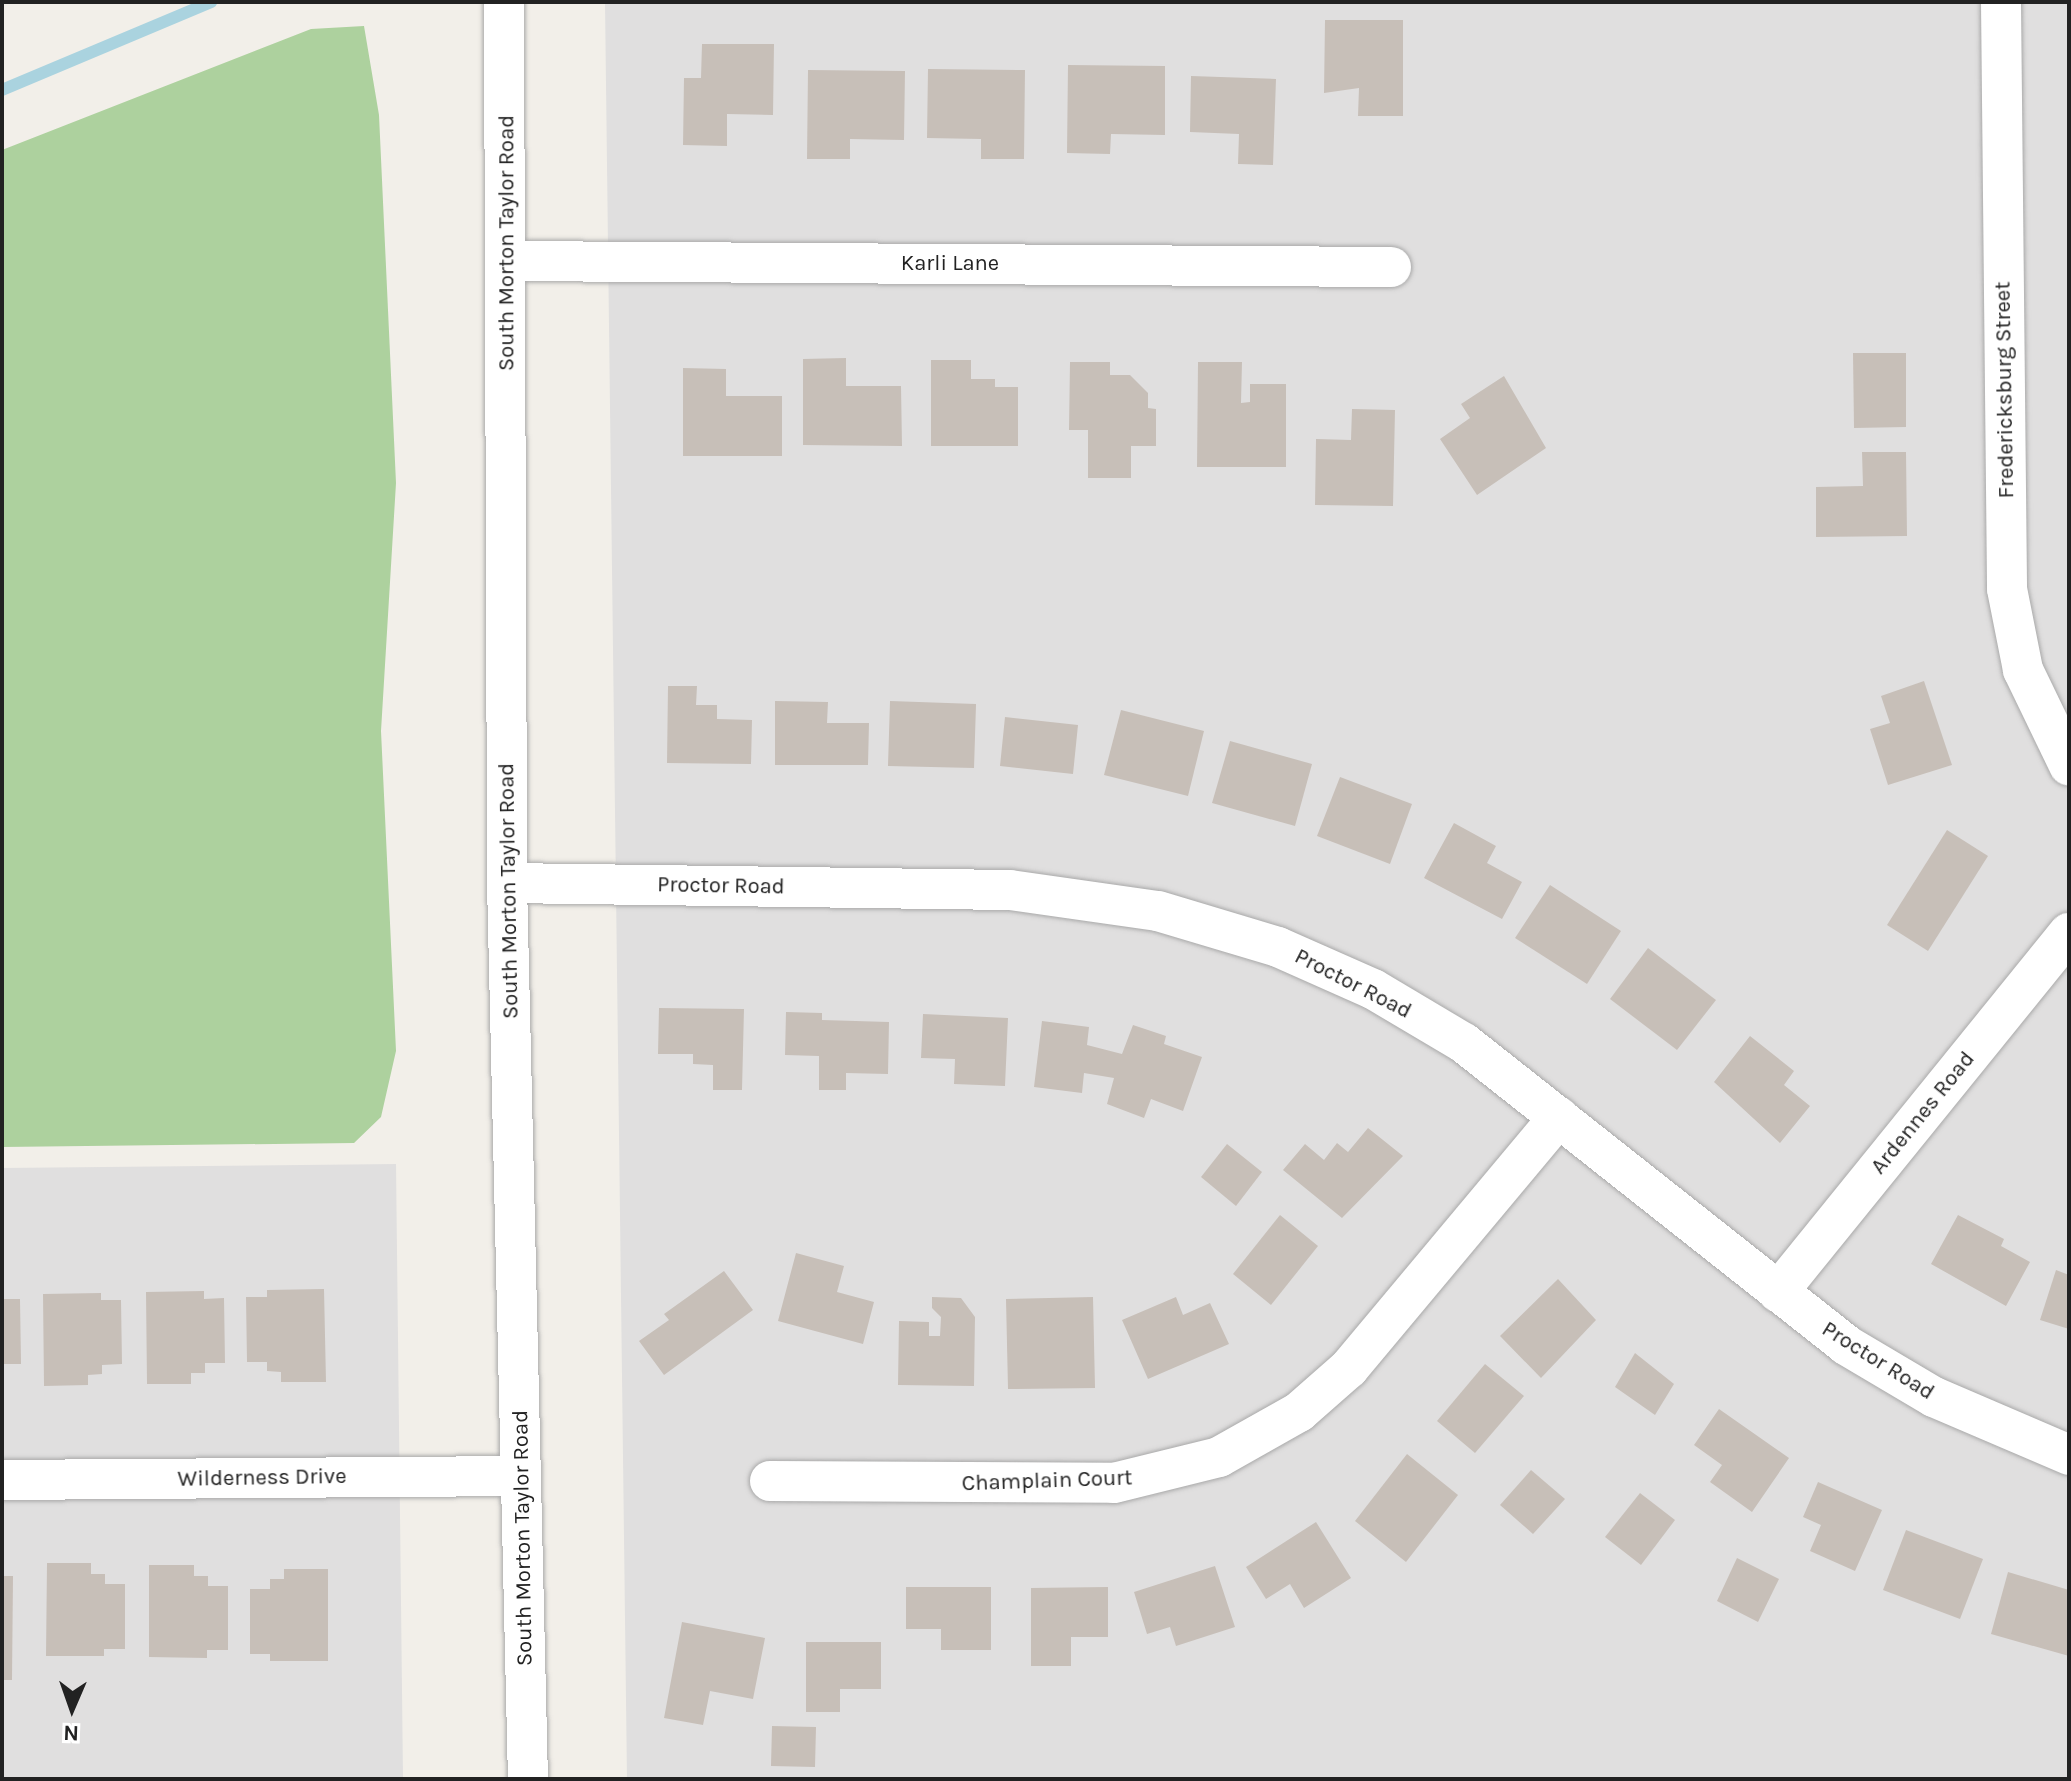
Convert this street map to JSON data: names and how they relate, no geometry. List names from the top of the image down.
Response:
{
  "streets": {
    "street": [
      "South Morton Taylor Road",
      "Karli Lane",
      "Fredericksburg Street",
      "Proctor Road",
      "Ardennes Road",
      "Wilderness Drive",
      "Champlain Court"
    ]
  },
  "crossings": [
    ["South Morton Taylor Road", "Karli Lane"],
    ["South Morton Taylor Road", "Proctor Road"],
    ["South Morton Taylor Road", "Wilderness Drive"],
    ["Proctor Road", "Ardennes Road"],
    ["Proctor Road", "Champlain Court"]
  ],
  "north": "bottom"
}
